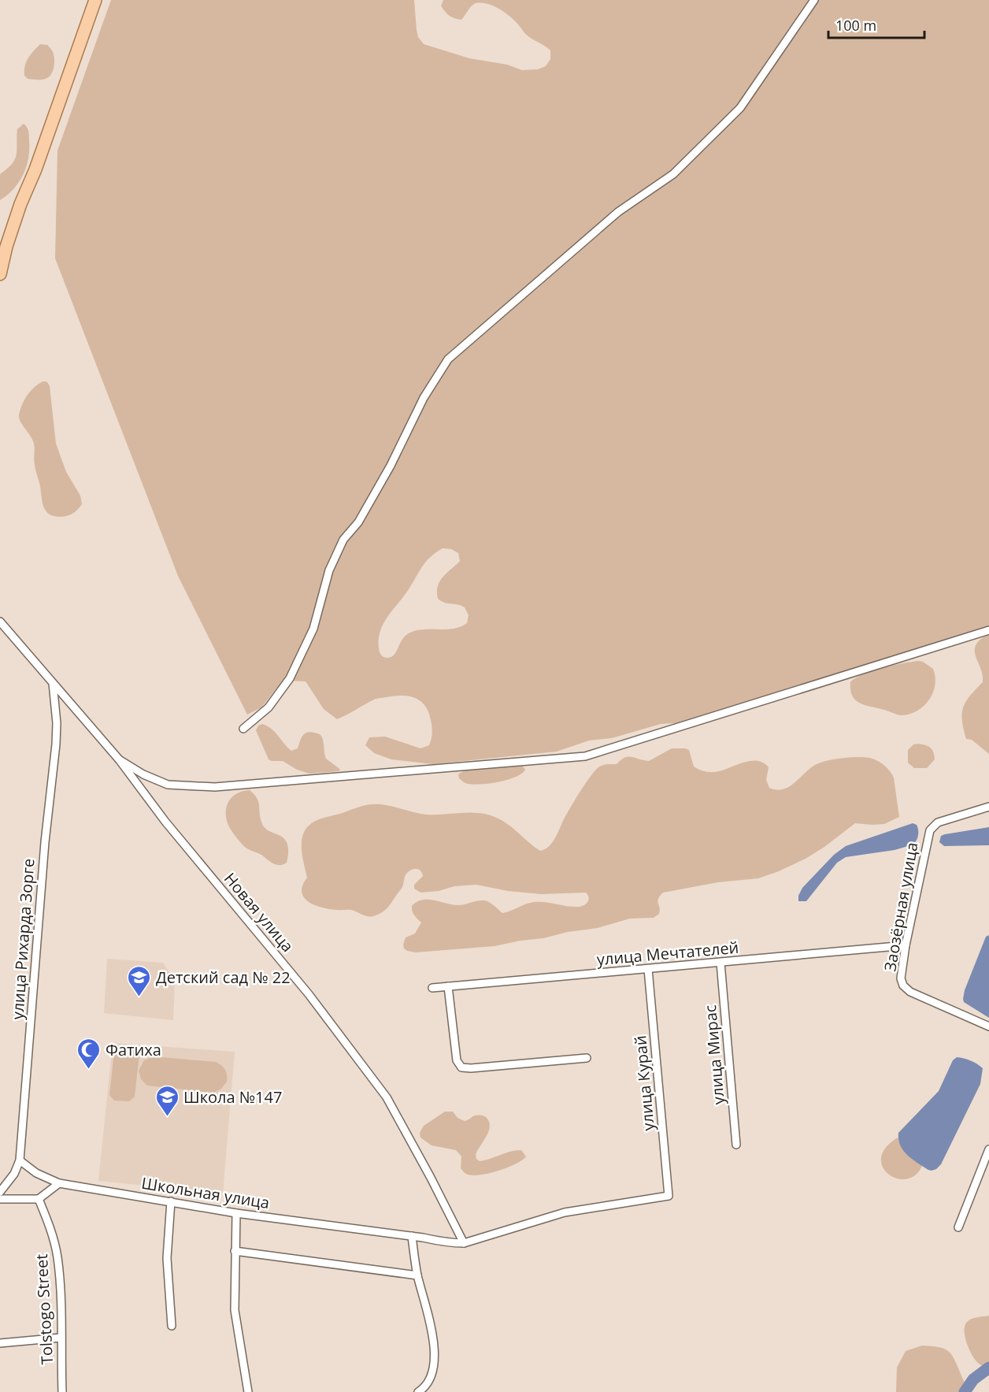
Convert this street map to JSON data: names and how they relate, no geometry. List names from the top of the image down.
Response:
{
  "streets": {
    "street": [
      "Заозёрная улица",
      "Новая улица",
      "улица Рихарда Зорге",
      "улица Мечтателей",
      "улица Мирас",
      "улица Курай",
      "Школьная улица",
      "Tolstogo Street"
    ]
  },
  "crossings": [
    ["Заозёрная улица", "улица Мечтателей"],
    ["Новая улица", "улица Рихарда Зорге"],
    ["Новая улица", "улица Курай"],
    ["Новая улица", "Школьная улица"],
    ["улица Рихарда Зорге", "Школьная улица"],
    ["улица Мечтателей", "улица Мирас"],
    ["улица Мечтателей", "улица Курай"],
    ["улица Курай", "Школьная улица"]
  ],
  "places": {
    "school or university": ["Детский сад № 22", "Школа №147"],
    "mosque": ["Фатиха"]
  },
  "scale_bar": "100 m"
}
